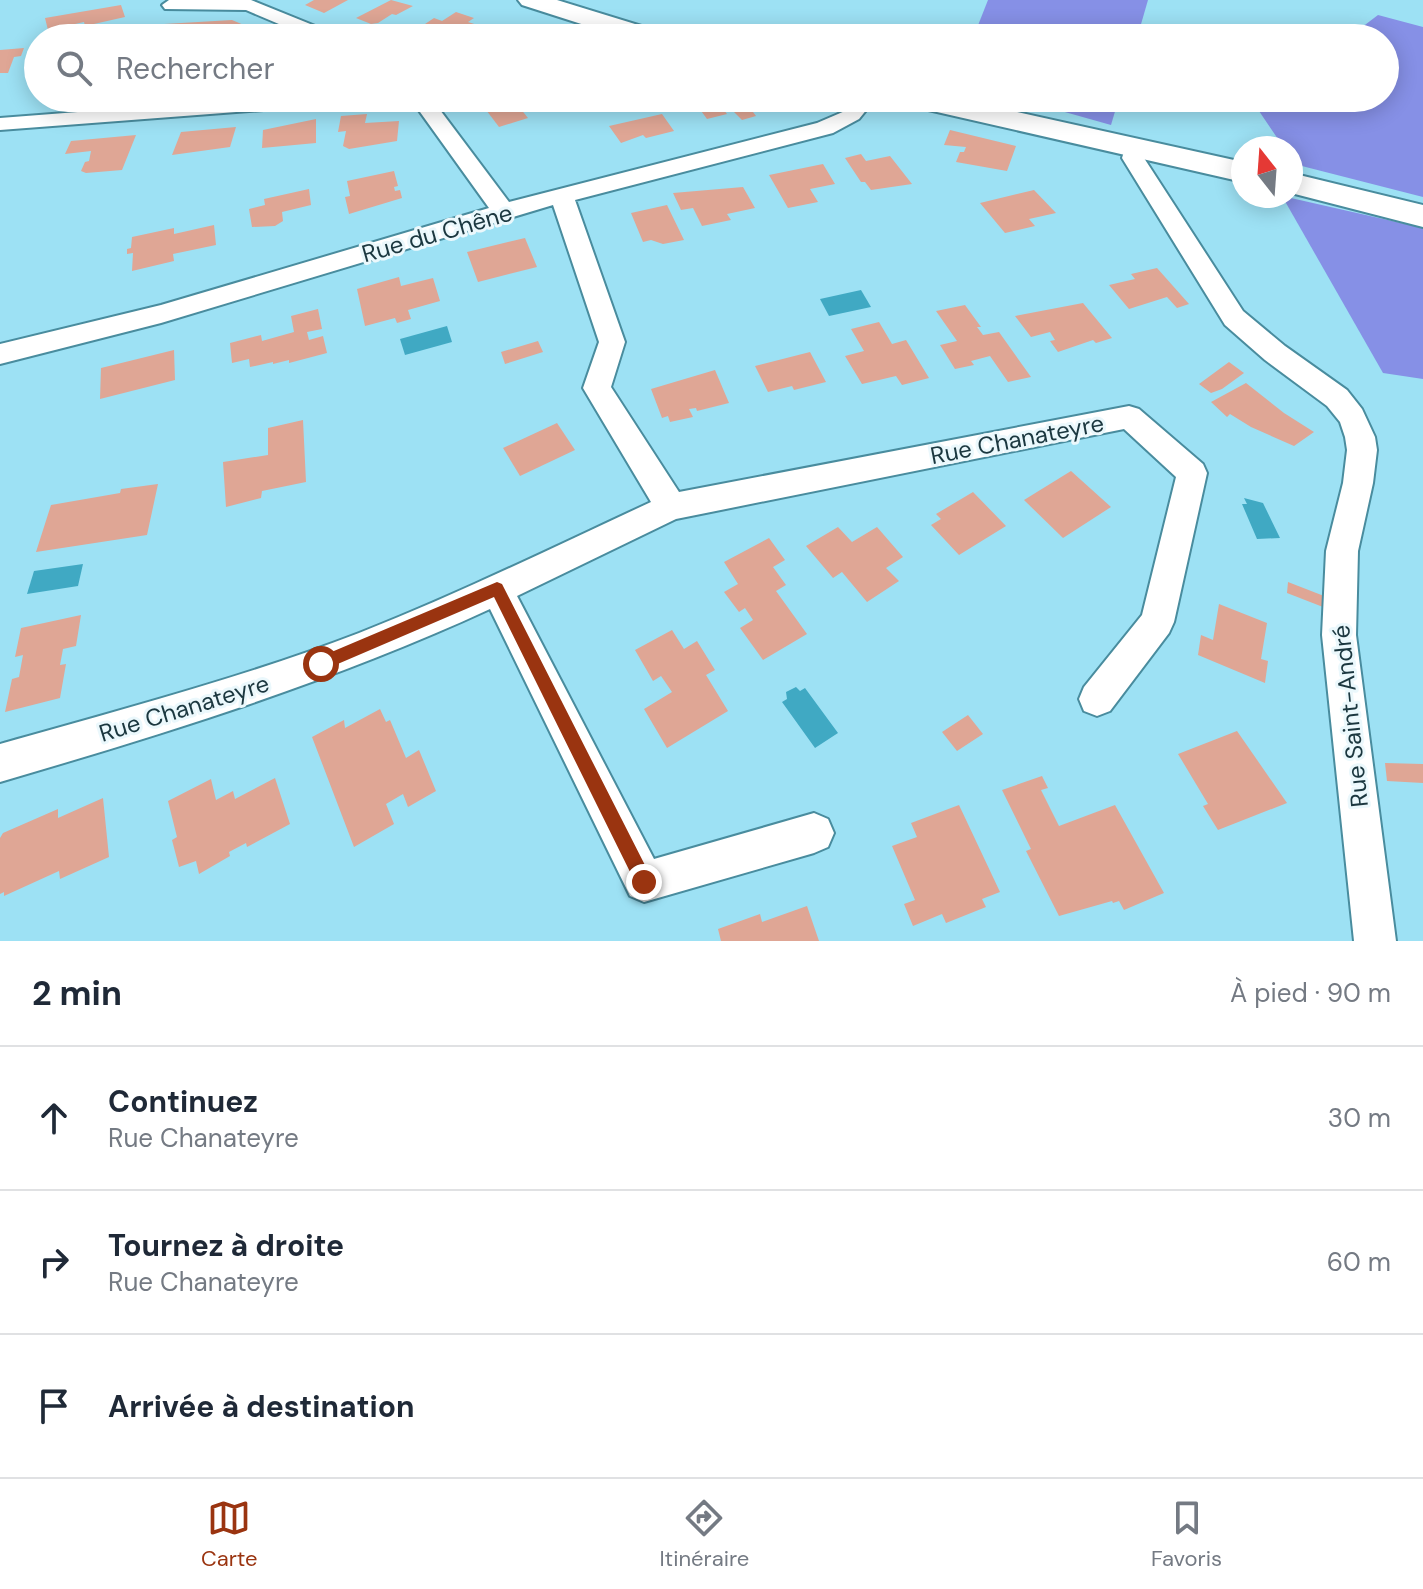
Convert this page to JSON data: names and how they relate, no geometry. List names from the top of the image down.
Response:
{
  "streets": {
    "street": ["Rue du Chêne", "Rue Chanateyre", "Rue Saint-André"]
  },
  "north": "top",
  "page": {
    "search": "Rechercher",
    "heading": ["2 min", "À pied · 90 m"],
    "list": [
      ["Continuez", "Rue Chanateyre", "30 m"],
      ["Tournez à droite", "Rue Chanateyre", "60 m"],
      "Arrivée à destination"
    ],
    "nav": ["Carte", "Itinéraire", "Favoris"]
  }
}
